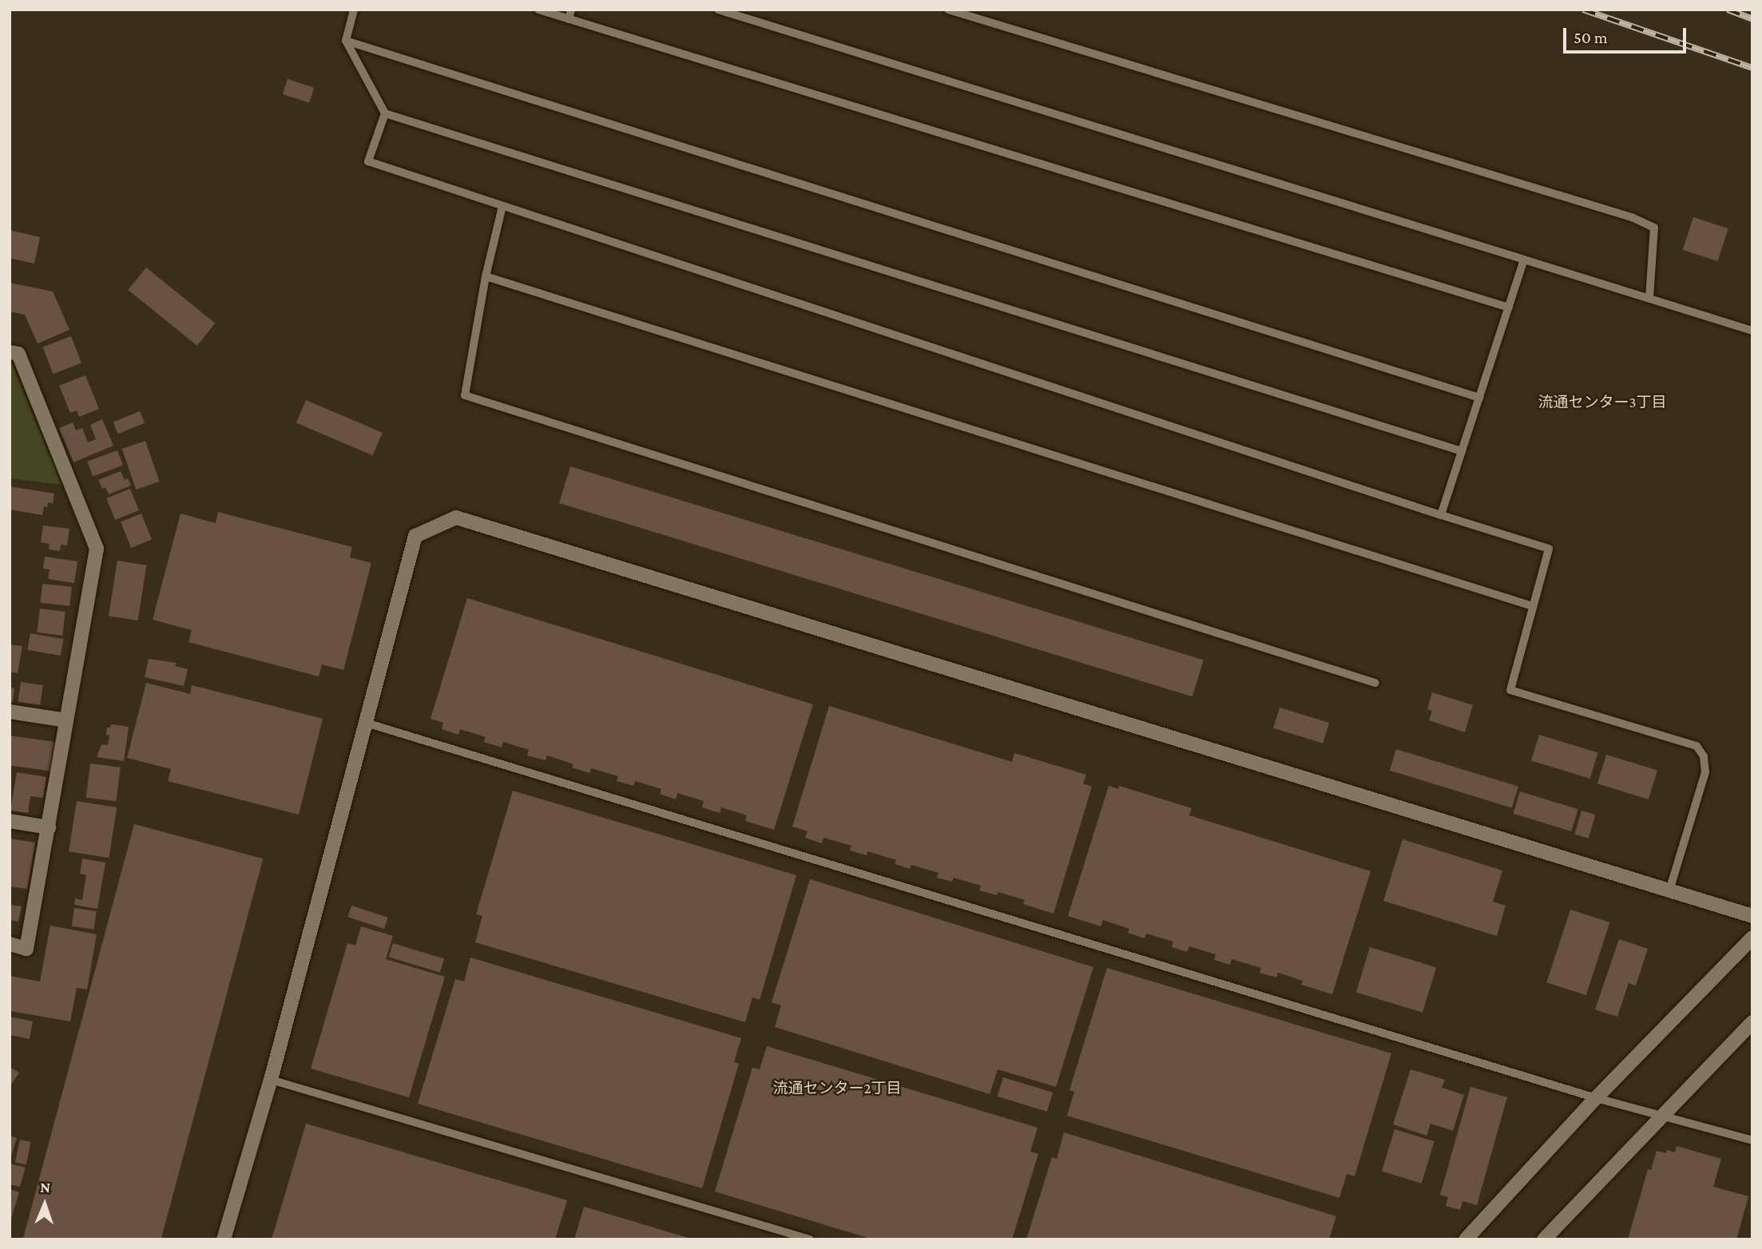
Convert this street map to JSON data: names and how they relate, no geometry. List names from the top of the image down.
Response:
{
  "districts": ["流通センター3丁目", "流通センター2丁目"],
  "scale_bar": "50 m",
  "north": "top"
}
